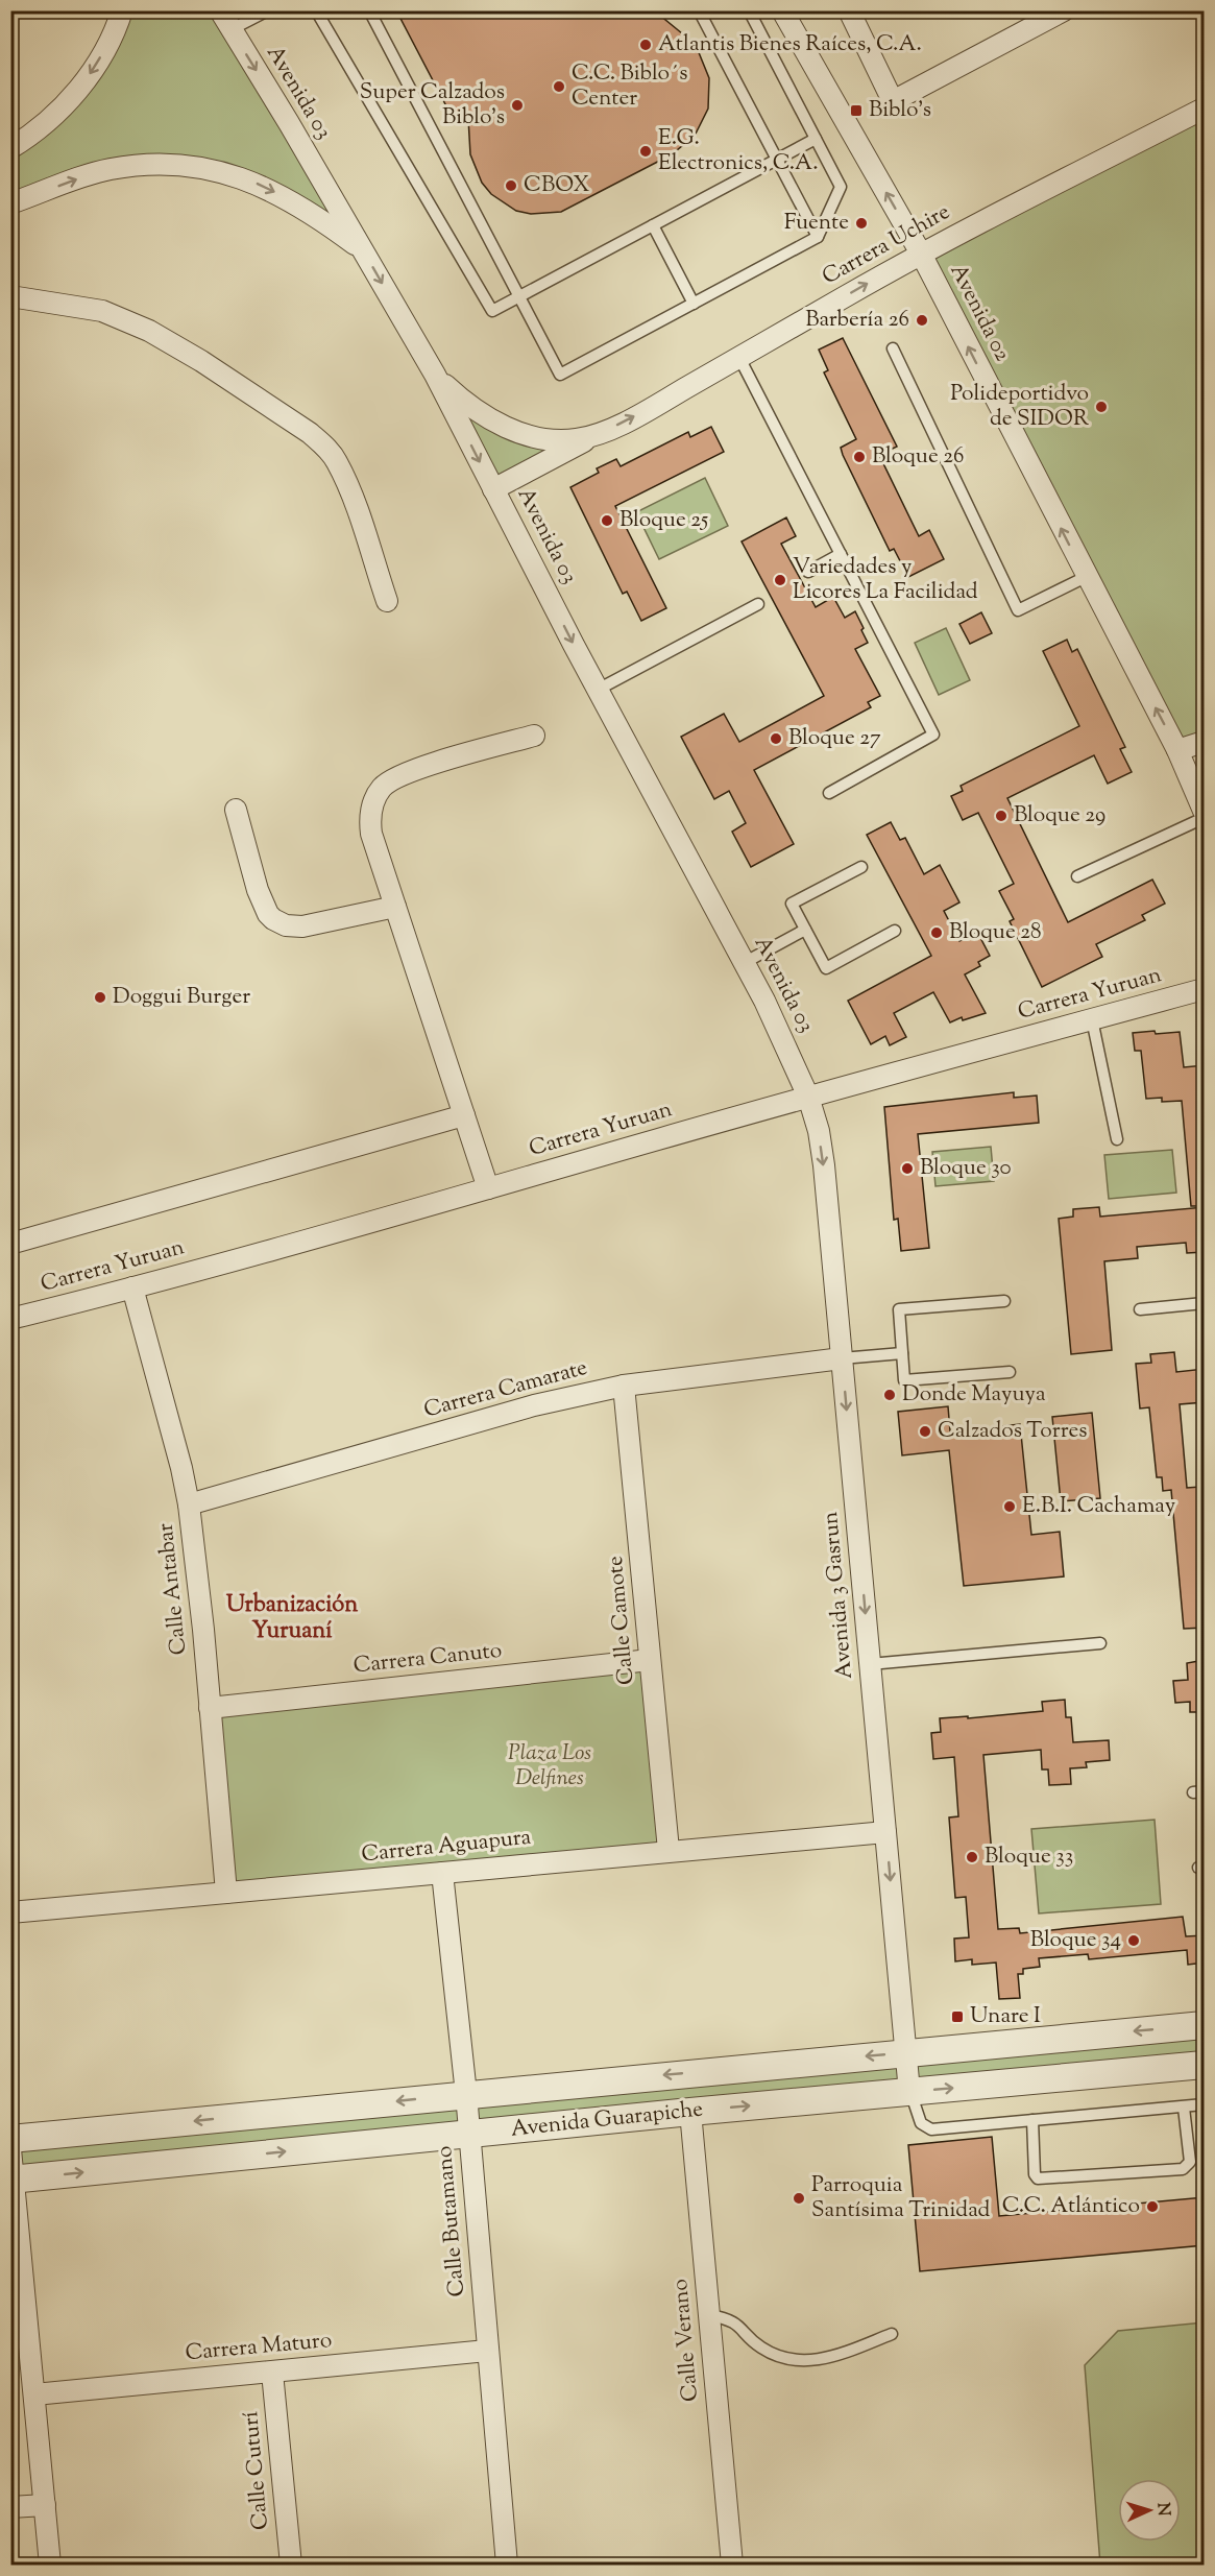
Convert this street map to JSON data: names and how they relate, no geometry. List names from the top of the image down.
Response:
{
  "streets": {
    "street": [
      "Avenida 03",
      "Carrera Uchire",
      "Avenida 02",
      "Carrera Yuruan",
      "Carrera Camarate",
      "Calle Antabar",
      "Avenida 3 Gasrun",
      "Calle Camote",
      "Carrera Canuto",
      "Carrera Aguapura",
      "Avenida Guarapiche",
      "Calle Butamano",
      "Calle Verano",
      "Carrera Maturo",
      "Calle Cuturí"
    ]
  },
  "crossings": [
    ["Avenida 03", "Carrera Uchire"],
    ["Avenida 03", "Carrera Yuruan"],
    ["Avenida 03", "Avenida 3 Gasrun"],
    ["Carrera Uchire", "Avenida 02"],
    ["Carrera Yuruan", "Calle Antabar"],
    ["Carrera Yuruan", "Avenida 3 Gasrun"],
    ["Carrera Camarate", "Calle Antabar"],
    ["Carrera Camarate", "Avenida 3 Gasrun"],
    ["Carrera Camarate", "Calle Camote"],
    ["Calle Antabar", "Carrera Canuto"],
    ["Calle Antabar", "Carrera Aguapura"],
    ["Avenida 3 Gasrun", "Carrera Aguapura"],
    ["Avenida 3 Gasrun", "Avenida Guarapiche"],
    ["Calle Camote", "Carrera Canuto"],
    ["Calle Camote", "Carrera Aguapura"],
    ["Carrera Aguapura", "Calle Butamano"],
    ["Avenida Guarapiche", "Calle Butamano"],
    ["Avenida Guarapiche", "Calle Verano"],
    ["Calle Butamano", "Carrera Maturo"],
    ["Carrera Maturo", "Calle Cuturí"]
  ],
  "one_way": [
    "Avenida 03",
    "Carrera Uchire",
    "Avenida 02",
    "Avenida 3 Gasrun"
  ],
  "districts": ["Urbanización Yuruaní"],
  "parks": ["Plaza Los Delfines"],
  "places": {
    "other": [
      "Atlantis Bienes Raíces, C.A.",
      "C.C. Biblo´s Center",
      "Super Calzados Biblo's",
      "E.G. Electronics, C.A.",
      "CBOX",
      "Fuente",
      "Barbería 26",
      "Polideportidvo de SIDOR",
      "Bloque 26",
      "Bloque 25",
      "Variedades y Licores La Facilidad",
      "Bloque 27",
      "Bloque 29",
      "Bloque 28",
      "Doggui Burger",
      "Bloque 30",
      "Donde Mayuya",
      "Calzados Torres",
      "E.B.I. Cachamay",
      "Bloque 33",
      "Bloque 34",
      "Parroquia Santísima Trinidad",
      "C.C. Atlántico"
    ],
    "transit": ["Biblo's", "Unare I"]
  },
  "north": "right"
}
